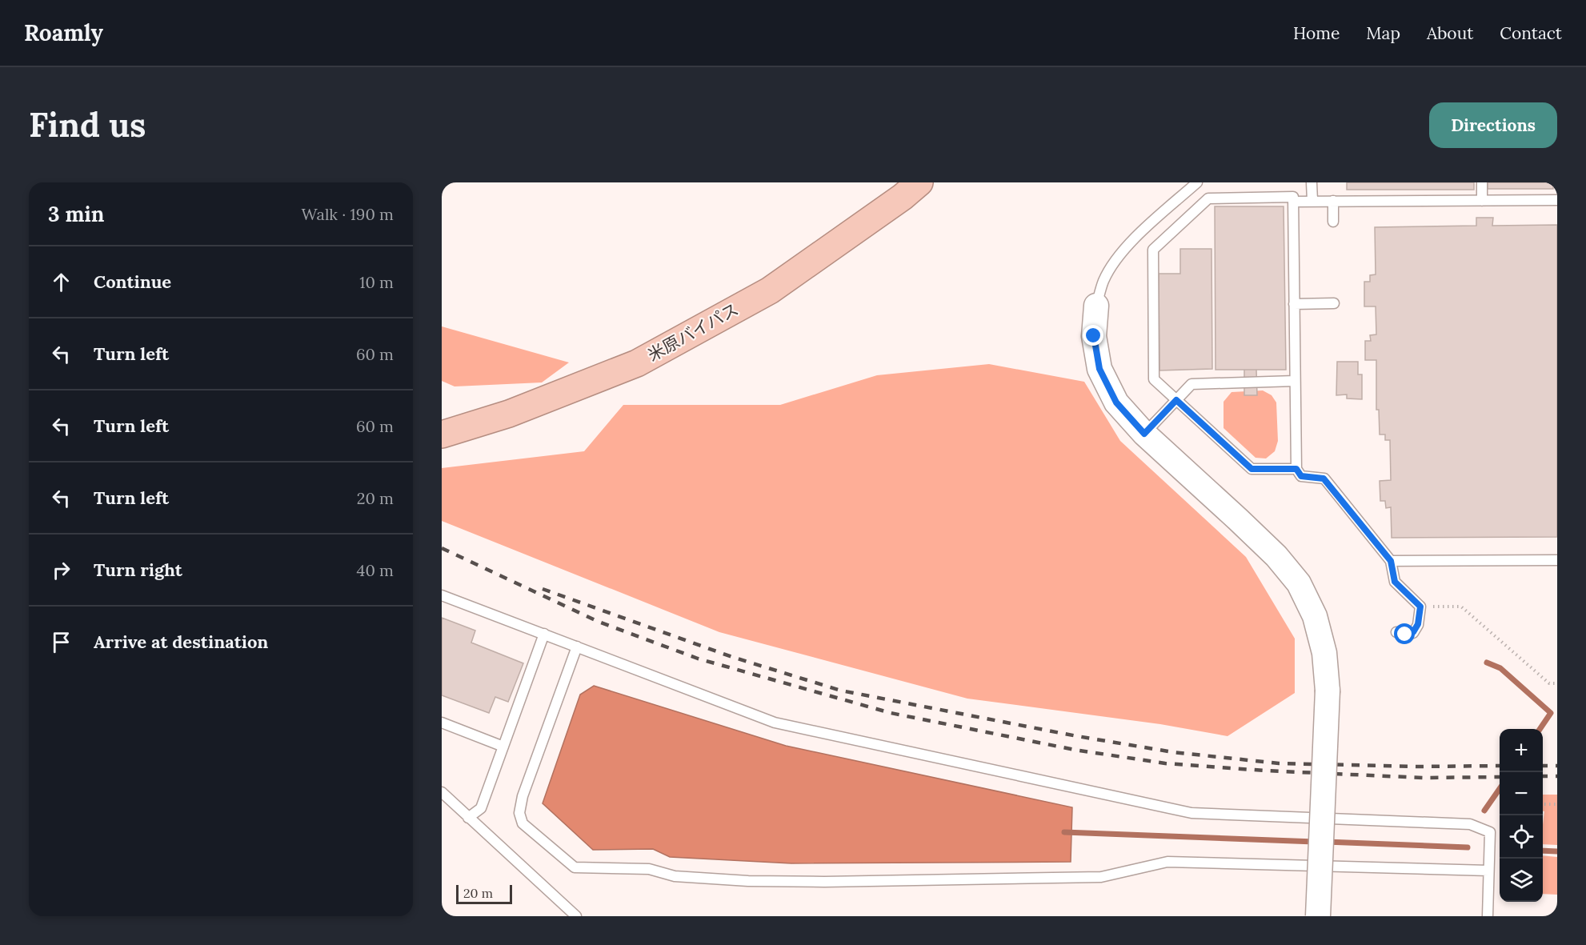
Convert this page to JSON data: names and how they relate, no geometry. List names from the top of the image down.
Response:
{
  "streets": {
    "highway": ["米原バイパス"]
  },
  "scale_bar": "20 m",
  "page": {
    "header": "Roamly",
    "nav": [
      "Home",
      "Map",
      "About",
      "Contact"
    ],
    "buttons": "Directions",
    "title": "Find us",
    "heading": ["3 min", "Walk · 190 m"],
    "list": [
      ["Continue", "10 m"],
      ["Turn left", "60 m"],
      ["Turn left", "60 m"],
      ["Turn left", "20 m"],
      ["Turn right", "40 m"],
      "Arrive at destination"
    ],
    "map_buttons": ["+", "−"],
    "scale": "20 m"
  }
}
